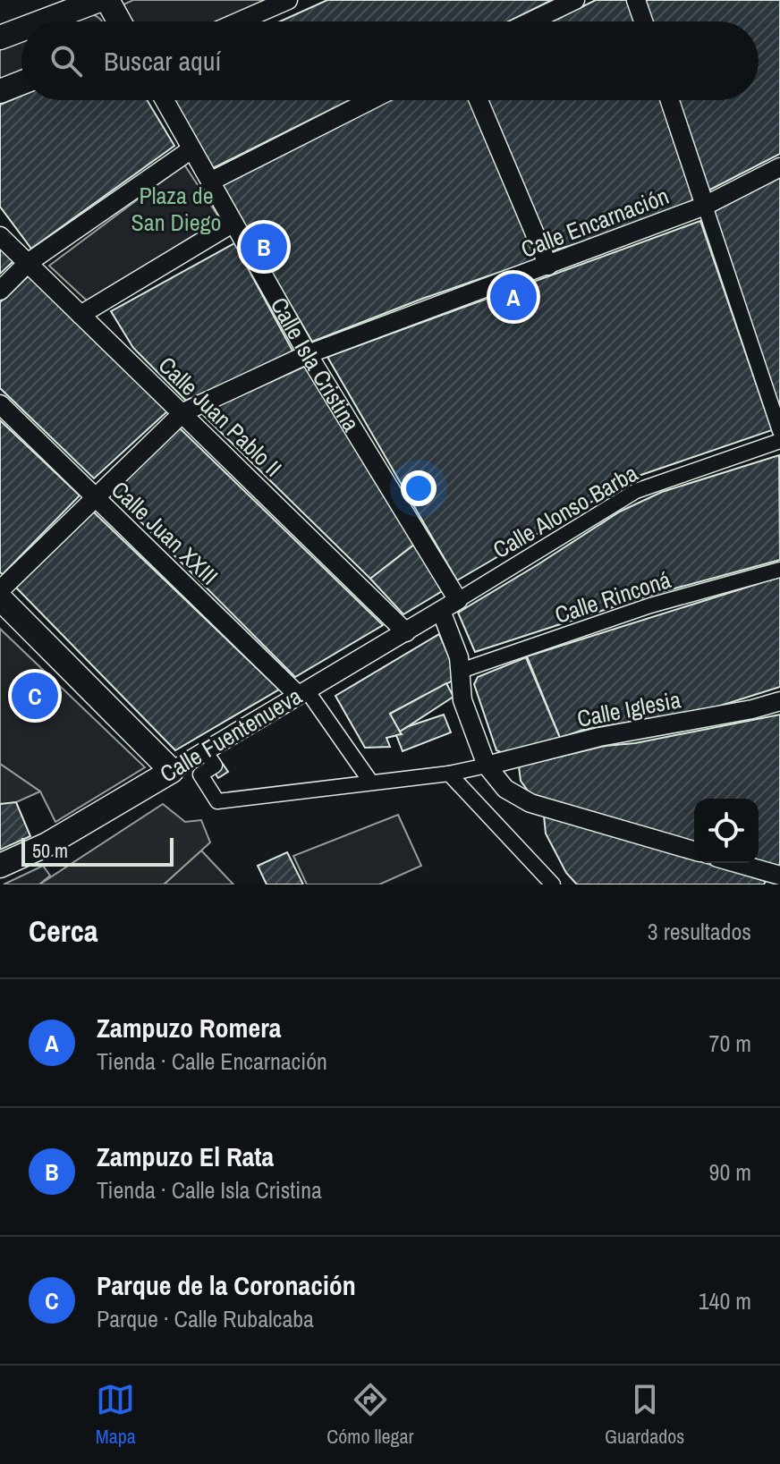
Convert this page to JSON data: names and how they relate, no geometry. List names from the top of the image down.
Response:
{
  "streets": {
    "street": [
      "Calle Encarnación",
      "Calle Isla Cristina",
      "Calle Juan Pablo II",
      "Calle Alonso Barba",
      "Calle Juan XXIII",
      "Calle Rinconá",
      "Calle Iglesia",
      "Calle Fuentenueva"
    ]
  },
  "crossings": [
    ["Calle Encarnación", "Calle Isla Cristina"],
    ["Calle Encarnación", "Calle Juan Pablo II"],
    ["Calle Encarnación", "Calle Juan XXIII"],
    ["Calle Isla Cristina", "Calle Alonso Barba"],
    ["Calle Isla Cristina", "Calle Fuentenueva"],
    ["Calle Juan Pablo II", "Calle Fuentenueva"],
    ["Calle Alonso Barba", "Calle Fuentenueva"],
    ["Calle Juan XXIII", "Calle Fuentenueva"]
  ],
  "parks": ["Plaza de San Diego"],
  "scale_bar": "50 m",
  "page": {
    "search": "Buscar aquí",
    "pins": ["B", "A", "C"],
    "scale": "50 m",
    "heading": ["Cerca", "3 resultados"],
    "list": [
      {
        "mark": "A",
        "name": "Zampuzo Romera",
        "note": "Tienda · Calle Encarnación",
        "value": "70 m"
      },
      {
        "mark": "B",
        "name": "Zampuzo El Rata",
        "note": "Tienda · Calle Isla Cristina",
        "value": "90 m"
      },
      {
        "mark": "C",
        "name": "Parque de la Coronación",
        "note": "Parque · Calle Rubalcaba",
        "value": "140 m"
      }
    ],
    "nav": ["Mapa", "Cómo llegar", "Guardados"]
  }
}
